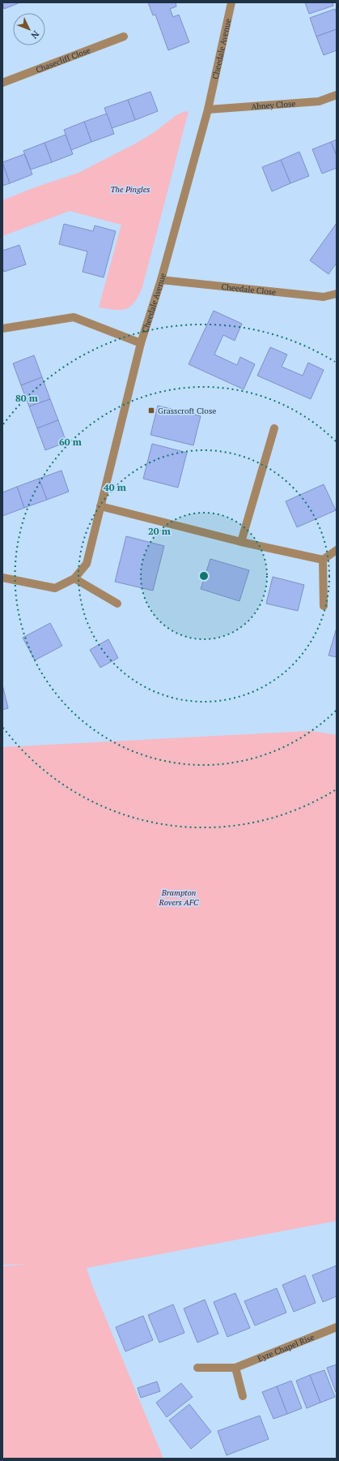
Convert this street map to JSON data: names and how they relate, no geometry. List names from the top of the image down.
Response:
{
  "streets": {
    "street": [
      "Cheedale Avenue",
      "Chasecliff Close",
      "Abney Close",
      "Cheedale Close",
      "Eyre Chapel Rise"
    ]
  },
  "crossings": [
    ["Cheedale Avenue", "Abney Close"],
    ["Cheedale Avenue", "Cheedale Close"]
  ],
  "parks": ["The Pingles", "Brampton Rovers AFC"],
  "places": {
    "transit": ["Grasscroft Close"]
  },
  "north": "bottom right",
  "rings": [
    "80 m",
    "60 m",
    "40 m",
    "20 m"
  ]
}
